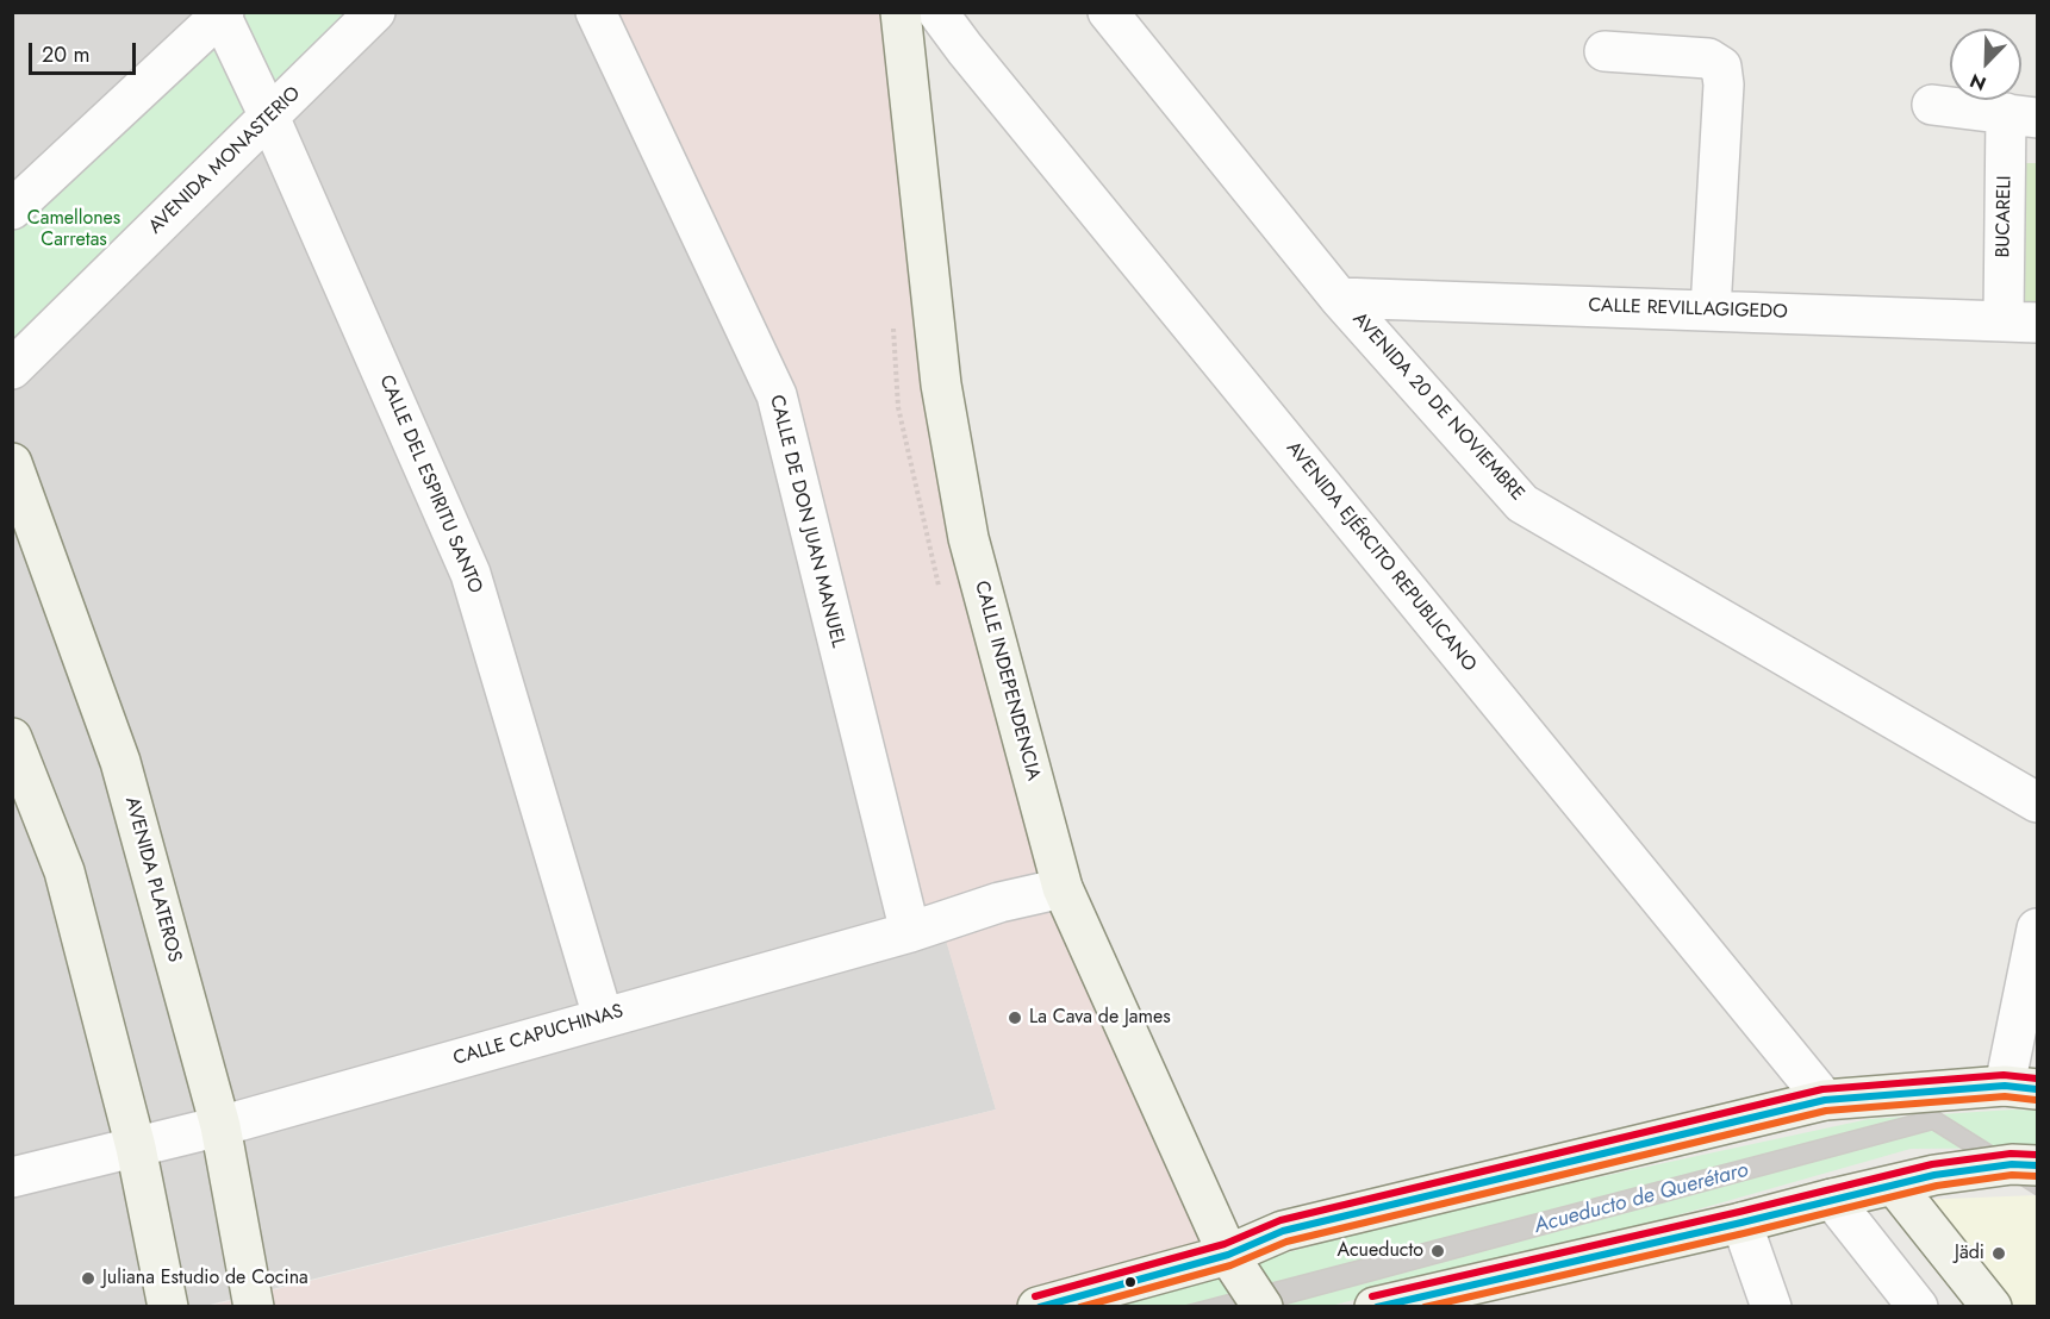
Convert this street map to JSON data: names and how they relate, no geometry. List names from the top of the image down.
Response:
{
  "streets": {
    "street": [
      "AVENIDA MONASTERIO",
      "BUCARELI",
      "CALLE REVILLAGIGEDO",
      "AVENIDA 20 DE NOVIEMBRE",
      "CALLE DEL ESPIRITU SANTO",
      "CALLE DE DON JUAN MANUEL",
      "AVENIDA EJÉRCITO REPUBLICANO",
      "CALLE INDEPENDENCIA",
      "AVENIDA PLATEROS",
      "CALLE CAPUCHINAS"
    ]
  },
  "crossings": [
    ["AVENIDA MONASTERIO", "CALLE DEL ESPIRITU SANTO"],
    ["BUCARELI", "CALLE REVILLAGIGEDO"],
    ["CALLE REVILLAGIGEDO", "AVENIDA 20 DE NOVIEMBRE"],
    ["CALLE DEL ESPIRITU SANTO", "CALLE CAPUCHINAS"],
    ["CALLE DE DON JUAN MANUEL", "CALLE CAPUCHINAS"],
    ["CALLE INDEPENDENCIA", "CALLE CAPUCHINAS"],
    ["AVENIDA PLATEROS", "CALLE CAPUCHINAS"]
  ],
  "water": ["Acueducto de Querétaro"],
  "parks": ["Camellones Carretas"],
  "places": [
    "La Cava de James",
    "Acueducto",
    "Jädi",
    "Juliana Estudio de Cocina"
  ],
  "scale_bar": "20 m",
  "north": "bottom left"
}
